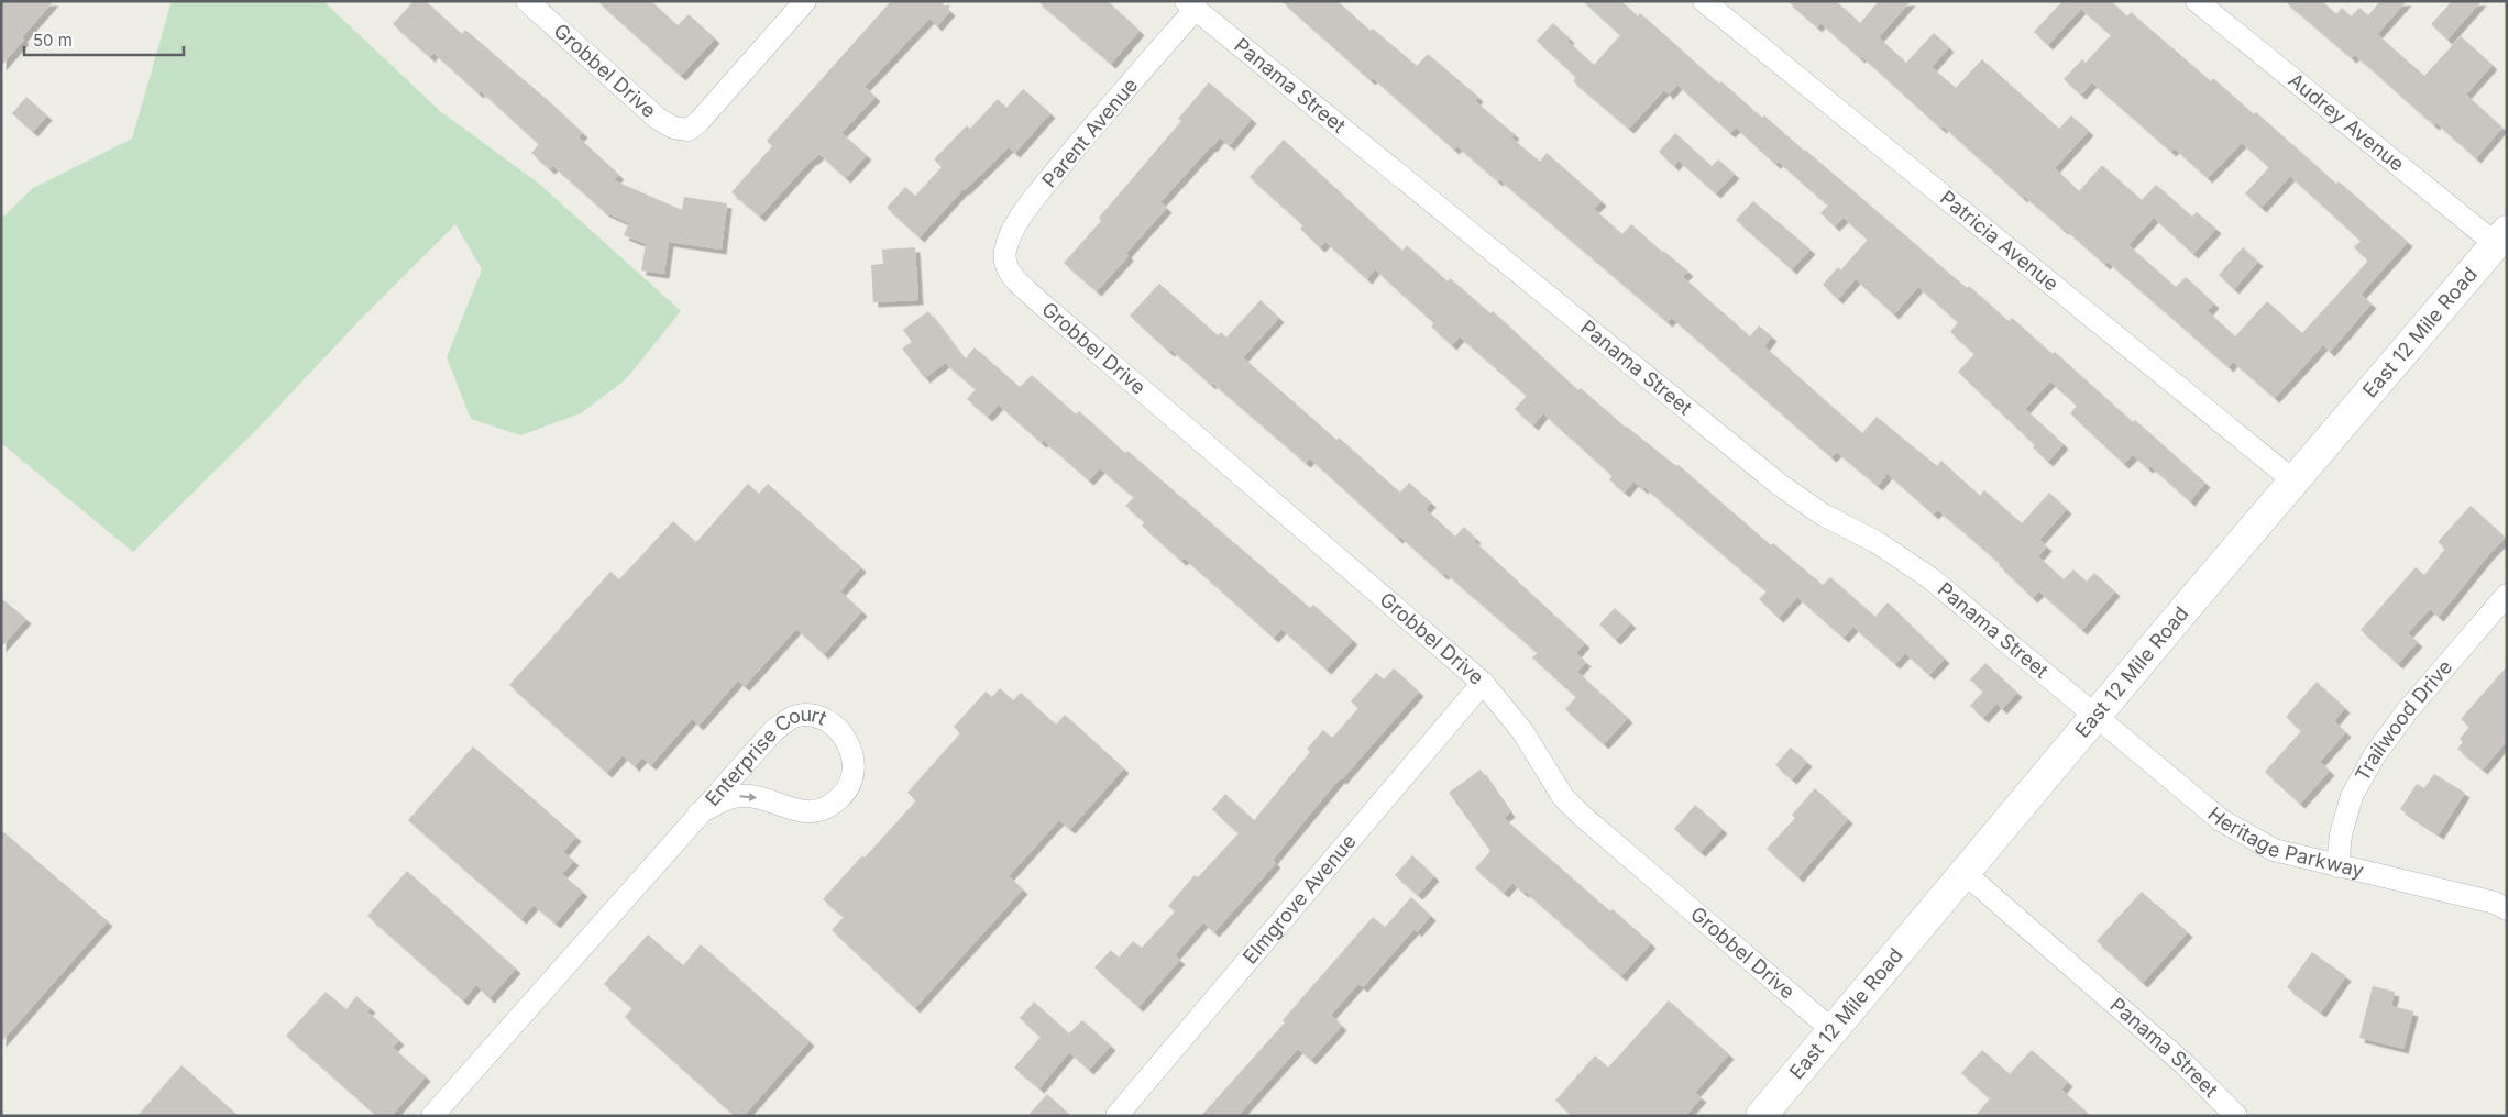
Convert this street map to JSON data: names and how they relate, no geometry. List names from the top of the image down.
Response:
{
  "streets": {
    "main road": ["East 12 Mile Road"],
    "street": [
      "Grobbel Drive",
      "Panama Street",
      "Audrey Avenue",
      "Parent Avenue",
      "Patricia Avenue",
      "Trailwood Drive",
      "Enterprise Court",
      "Heritage Parkway",
      "Elmgrove Avenue"
    ]
  },
  "crossings": [
    ["Grobbel Drive", "Parent Avenue"],
    ["Grobbel Drive", "East 12 Mile Road"],
    ["Grobbel Drive", "Elmgrove Avenue"],
    ["Panama Street", "Parent Avenue"],
    ["Panama Street", "East 12 Mile Road"],
    ["Panama Street", "Heritage Parkway"],
    ["Audrey Avenue", "East 12 Mile Road"],
    ["Patricia Avenue", "East 12 Mile Road"],
    ["East 12 Mile Road", "Heritage Parkway"],
    ["Trailwood Drive", "Heritage Parkway"]
  ],
  "scale_bar": "50 m"
}
